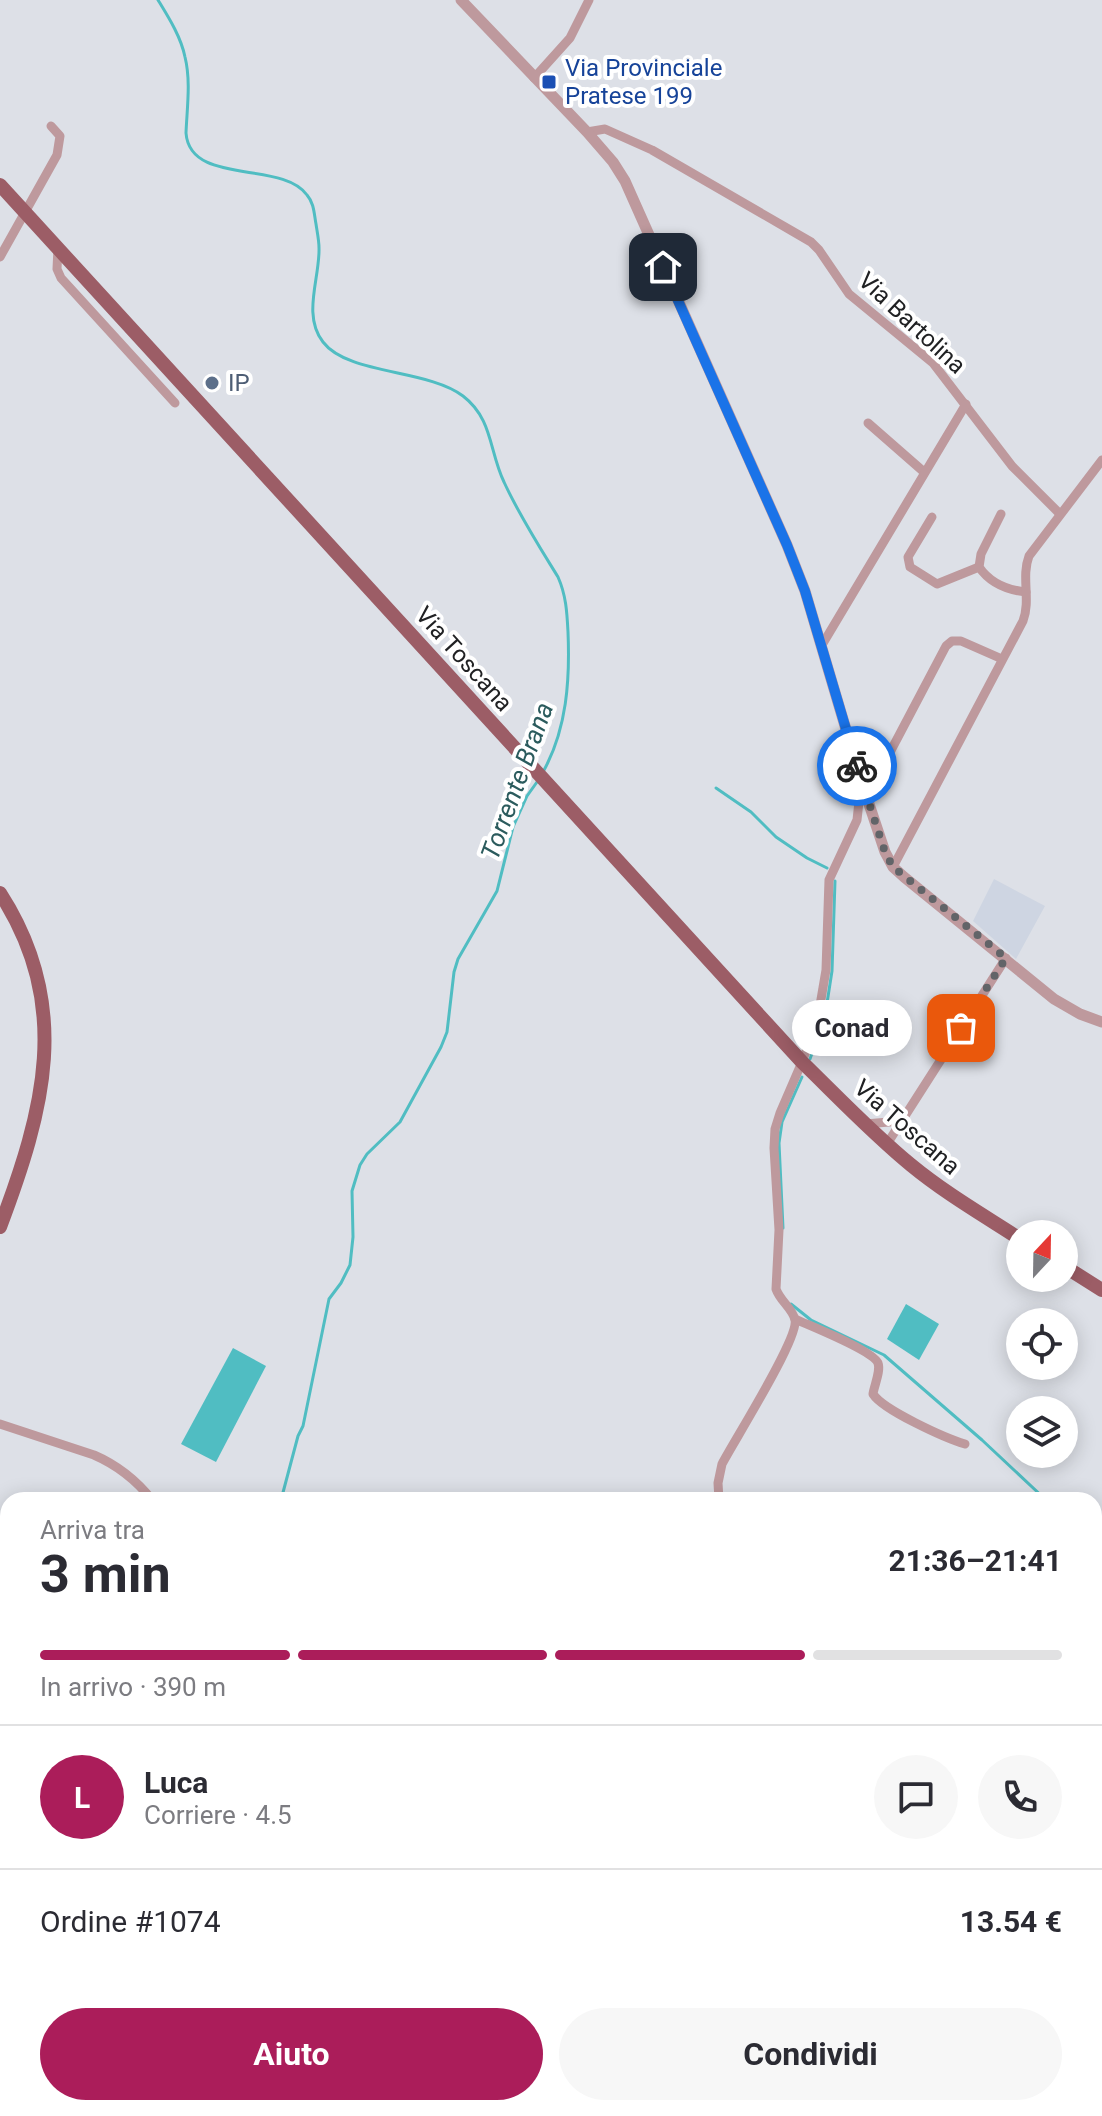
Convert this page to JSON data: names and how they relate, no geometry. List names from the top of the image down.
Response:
{
  "streets": {
    "main road": ["Via Toscana"],
    "street": ["Via Bartolina"]
  },
  "water": ["Torrente Brana"],
  "places": {
    "transit": ["Via Provinciale Pratese 199"],
    "other": ["IP", "Conad"]
  },
  "north": "top",
  "page": {
    "bubble": "Conad",
    "heading": ["3 min", "Arriva tra", "21:36–21:41"],
    "panel": [
      "Luca",
      "Corriere · 4.5",
      "Ordine #1074",
      "13.54 €"
    ],
    "bar": "In arrivo · 390 m",
    "round": "L",
    "buttons": ["Aiuto", "Condividi"]
  }
}
